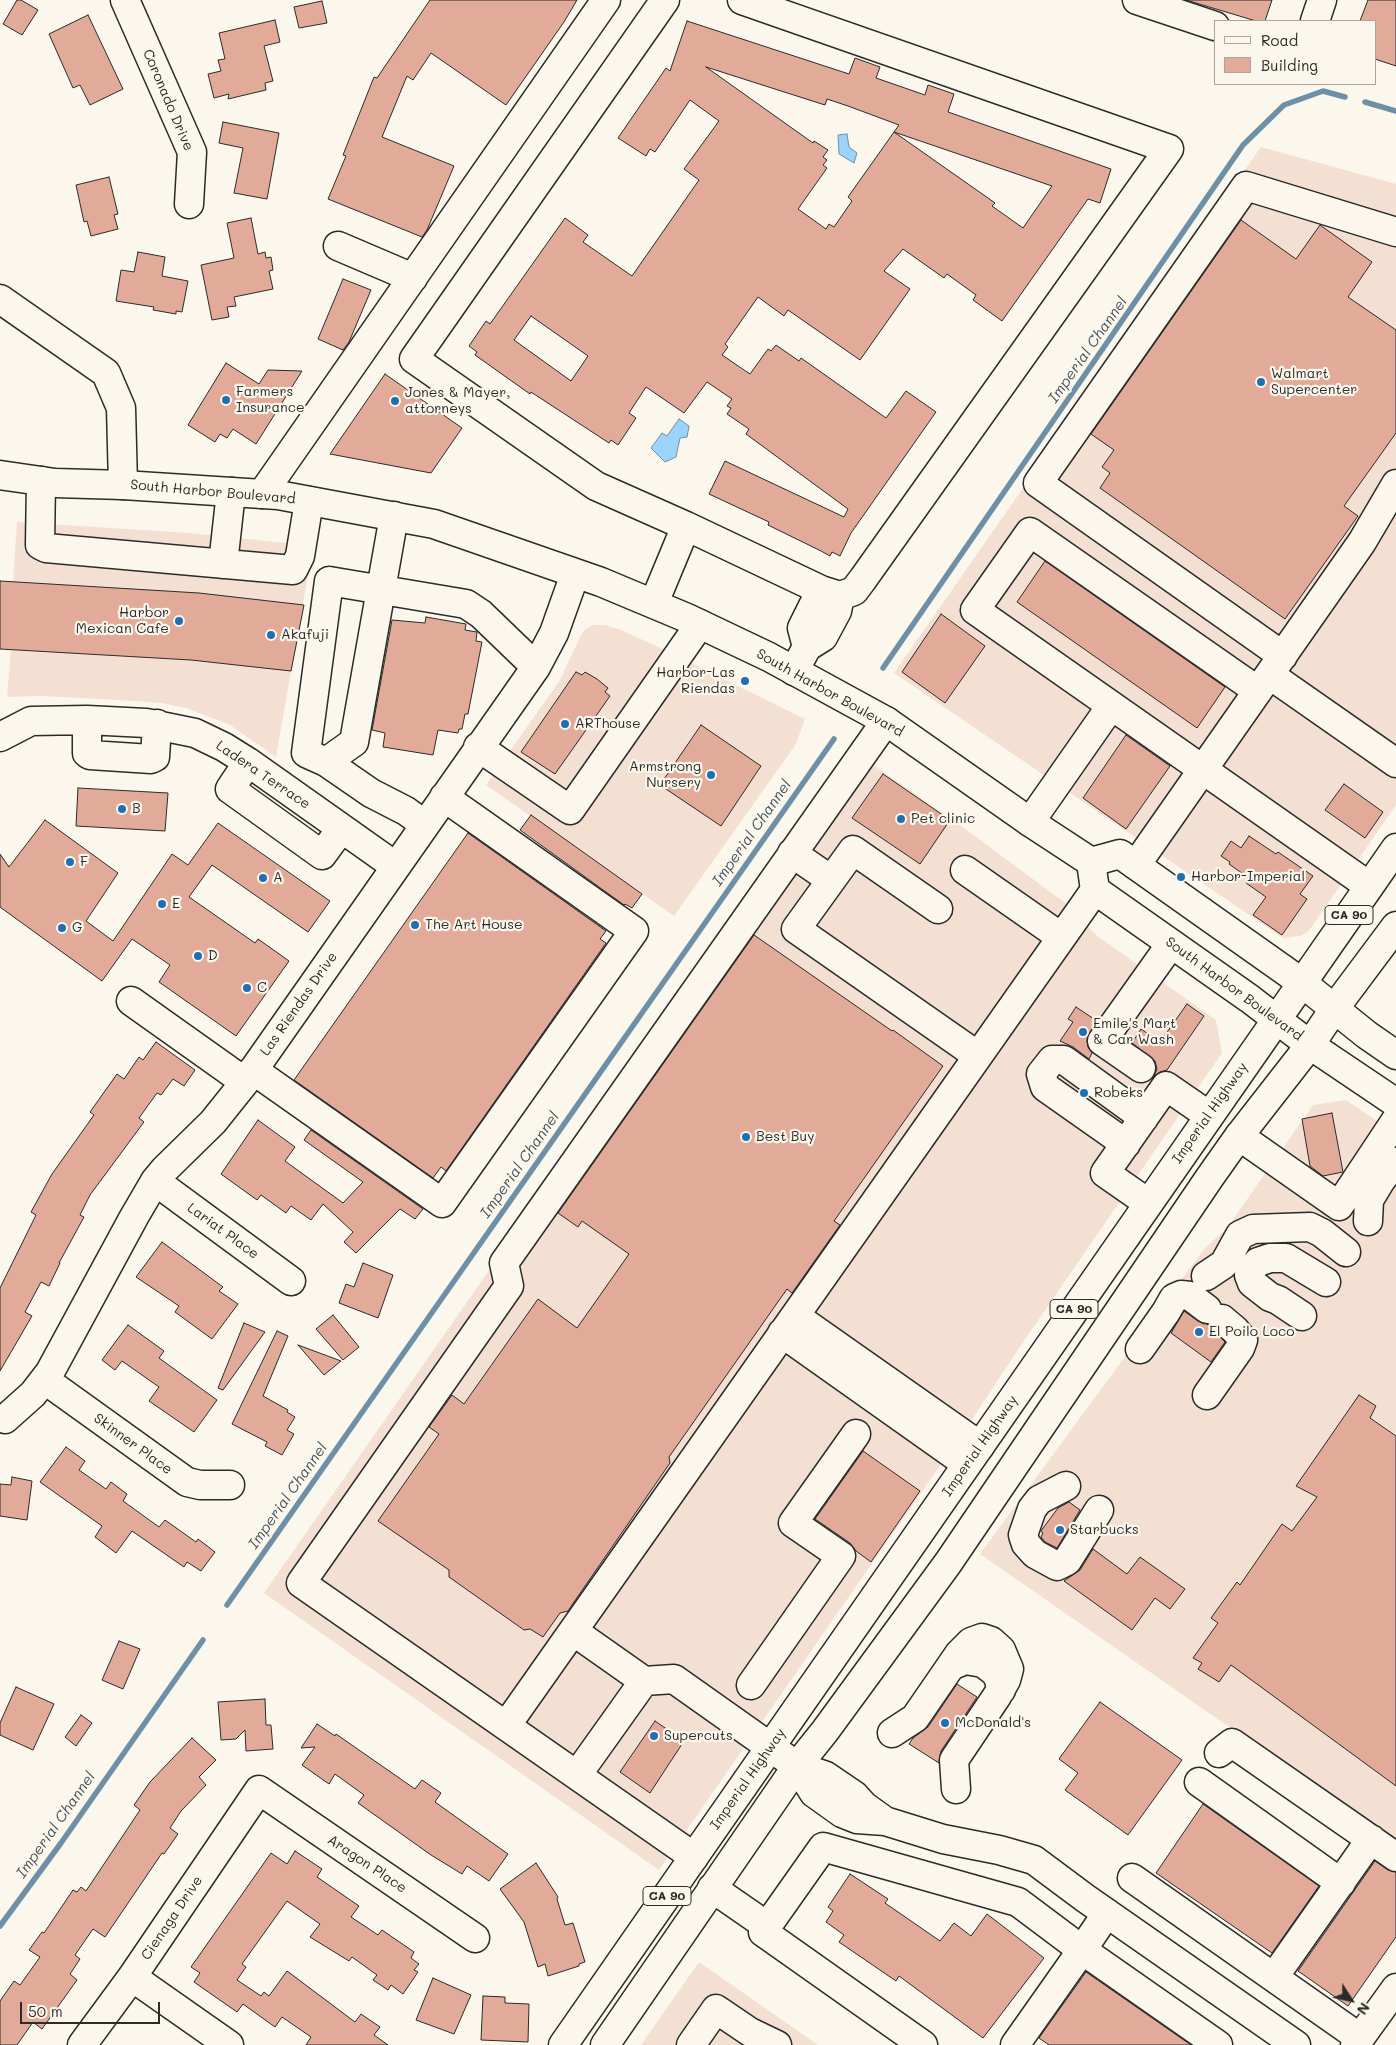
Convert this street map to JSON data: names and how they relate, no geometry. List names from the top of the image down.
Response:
{
  "streets": {
    "street": [
      "Coronado Drive",
      "South Harbor Boulevard",
      "Ladera Terrace",
      "CA 90",
      "Las Riendas Drive",
      "Imperial Highway",
      "Lariat Place",
      "Skinner Place",
      "Aragon Place",
      "Cienaga Drive"
    ]
  },
  "crossings": [
    ["South Harbor Boulevard", "CA 90"],
    ["South Harbor Boulevard", "Las Riendas Drive"],
    ["South Harbor Boulevard", "Imperial Highway"],
    ["Ladera Terrace", "Las Riendas Drive"],
    ["Las Riendas Drive", "Lariat Place"],
    ["Las Riendas Drive", "Skinner Place"],
    ["Aragon Place", "Cienaga Drive"]
  ],
  "water": ["Imperial Channel"],
  "places": [
    "Walmart Supercenter",
    "Farmers Insurance",
    "Jones & Mayer, attorneys",
    "Harbor Mexican Cafe",
    "Akafuji",
    "Harbor-Las Riendas",
    "ARThouse",
    "Armstrong Nursery",
    "B",
    "Pet clinic",
    "F",
    "Harbor-Imperial",
    "A",
    "E",
    "The Art House",
    "G",
    "D",
    "C",
    "Emile's Mart & Car Wash",
    "Robeks",
    "Best Buy",
    "El Poilo Loco",
    "Starbucks",
    "McDonald's",
    "Supercuts"
  ],
  "legend": ["Road", "Building"],
  "scale_bar": "50 m",
  "north": "bottom right"
}
